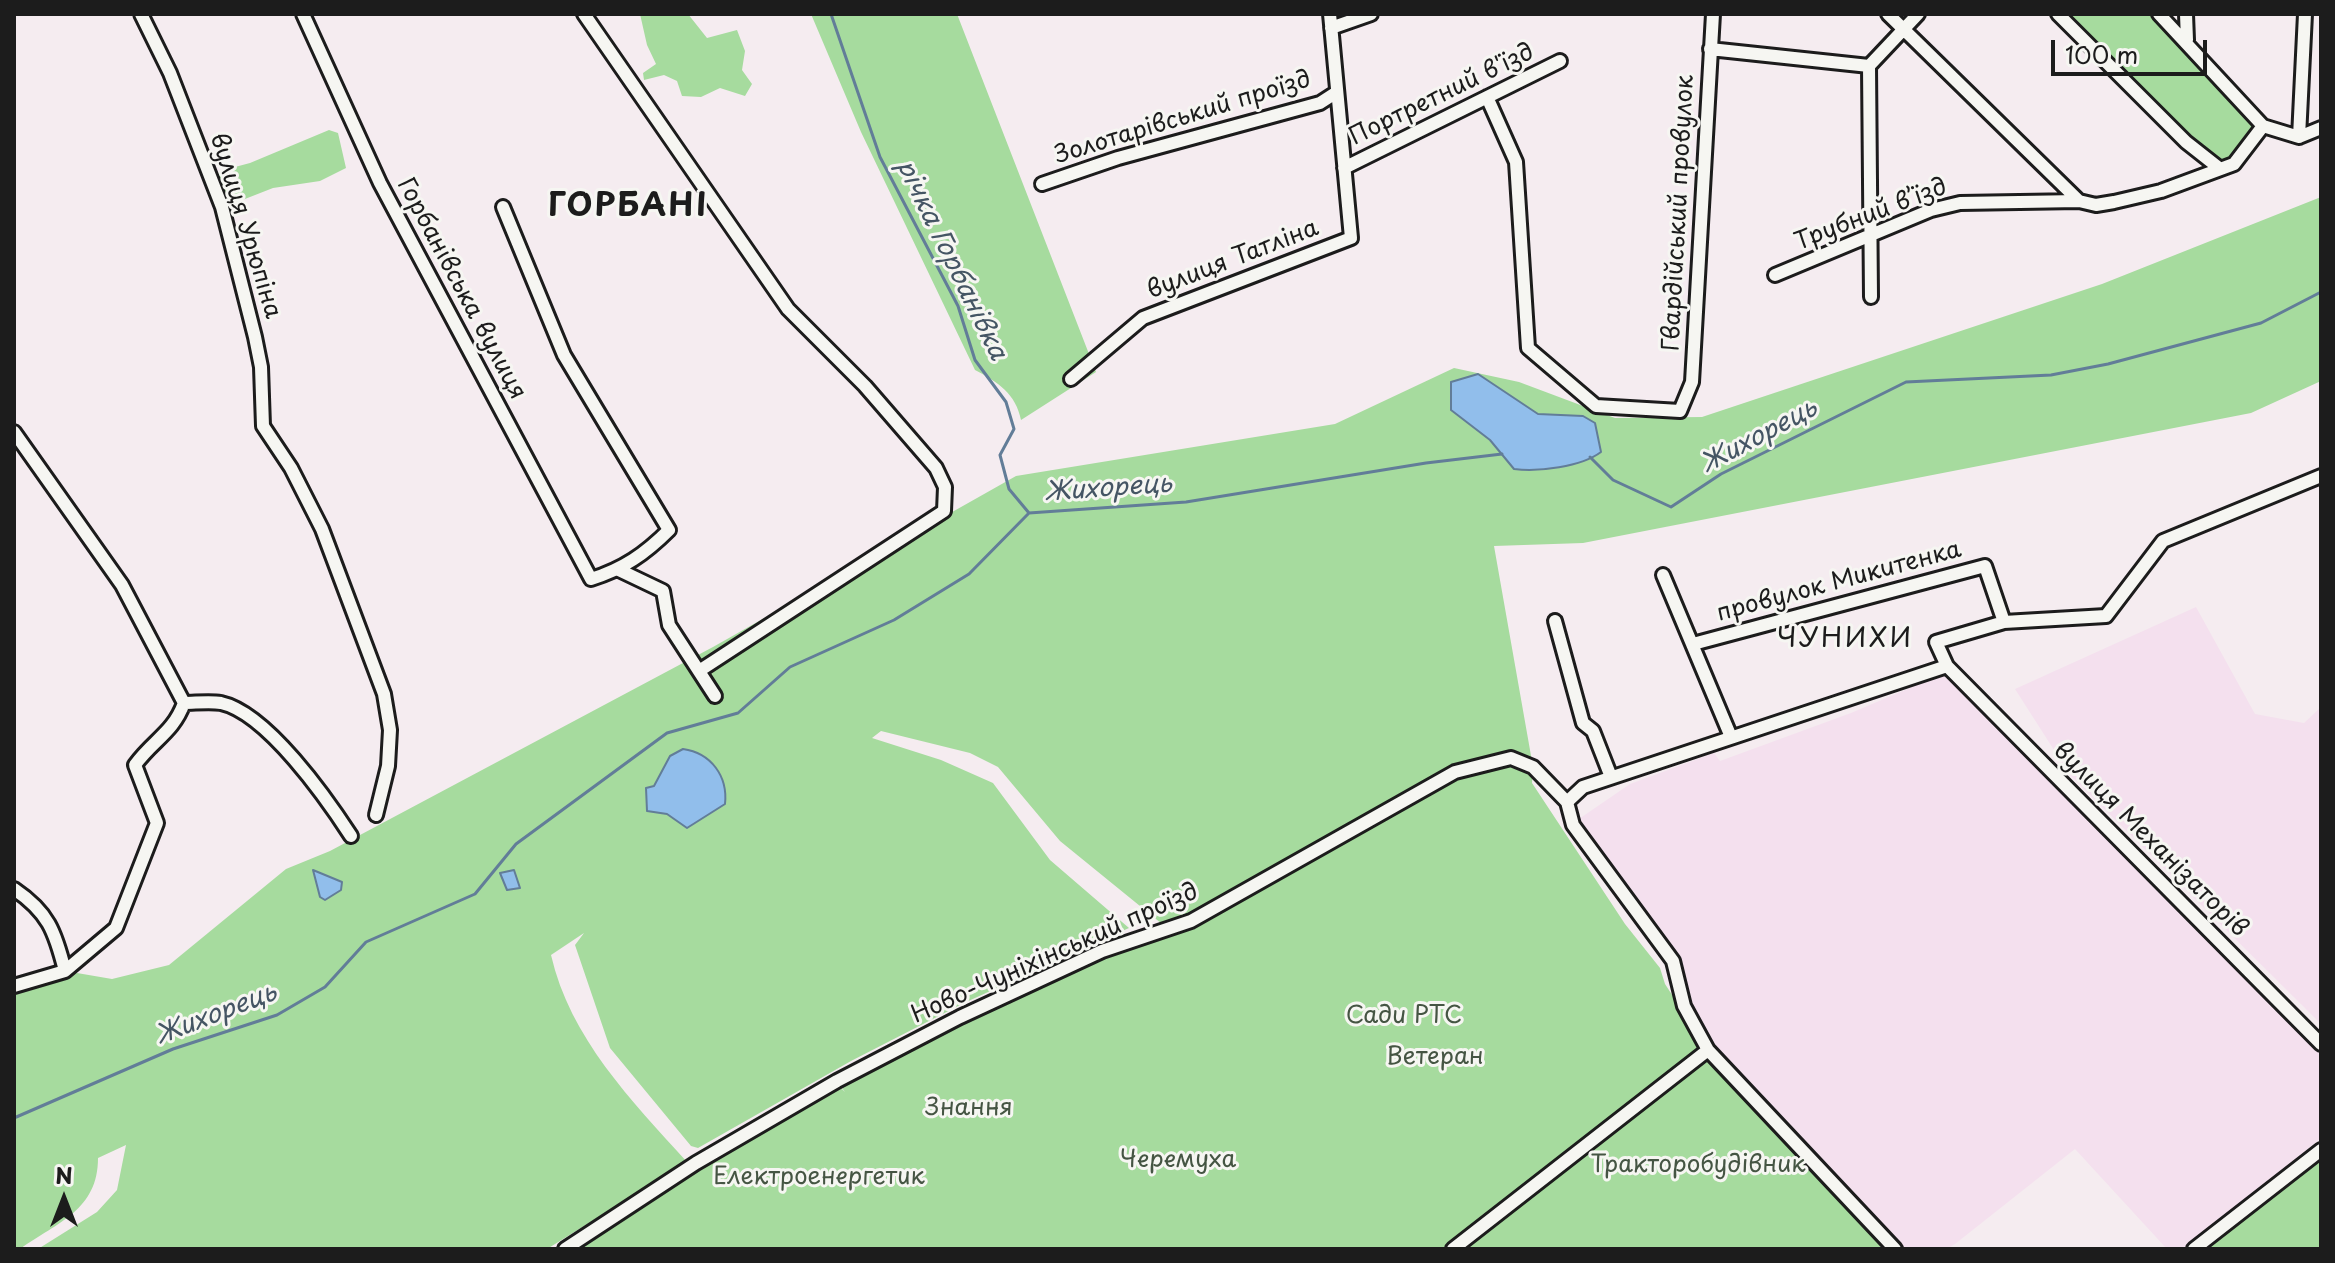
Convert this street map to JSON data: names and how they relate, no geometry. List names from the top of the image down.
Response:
{
  "streets": {
    "street": [
      "Портретний в'їзд",
      "Золотарівський проїзд",
      "Гвардійський провулок",
      "Трубний в’їзд",
      "вулиця Урюпіна",
      "вулиця Татліна",
      "Горбанівська вулиця",
      "провулок Микитенка",
      "вулиця Механізаторів",
      "Ново-Чуніхінський проїзд"
    ]
  },
  "crossings": [
    ["Портретний в'їзд", "Гвардійський провулок"],
    ["Портретний в'їзд", "вулиця Татліна"],
    ["Золотарівський проїзд", "вулиця Татліна"]
  ],
  "districts": ["ГОРБАНІ", "ЧУНИХИ"],
  "water": ["річка Горбанівка", "Жихорець"],
  "parks": [
    "Сади РТС",
    "Ветеран",
    "Знання",
    "Черемуха",
    "Тракторобудівник",
    "Електроенергетик"
  ],
  "scale_bar": "100 m",
  "north": "top"
}
